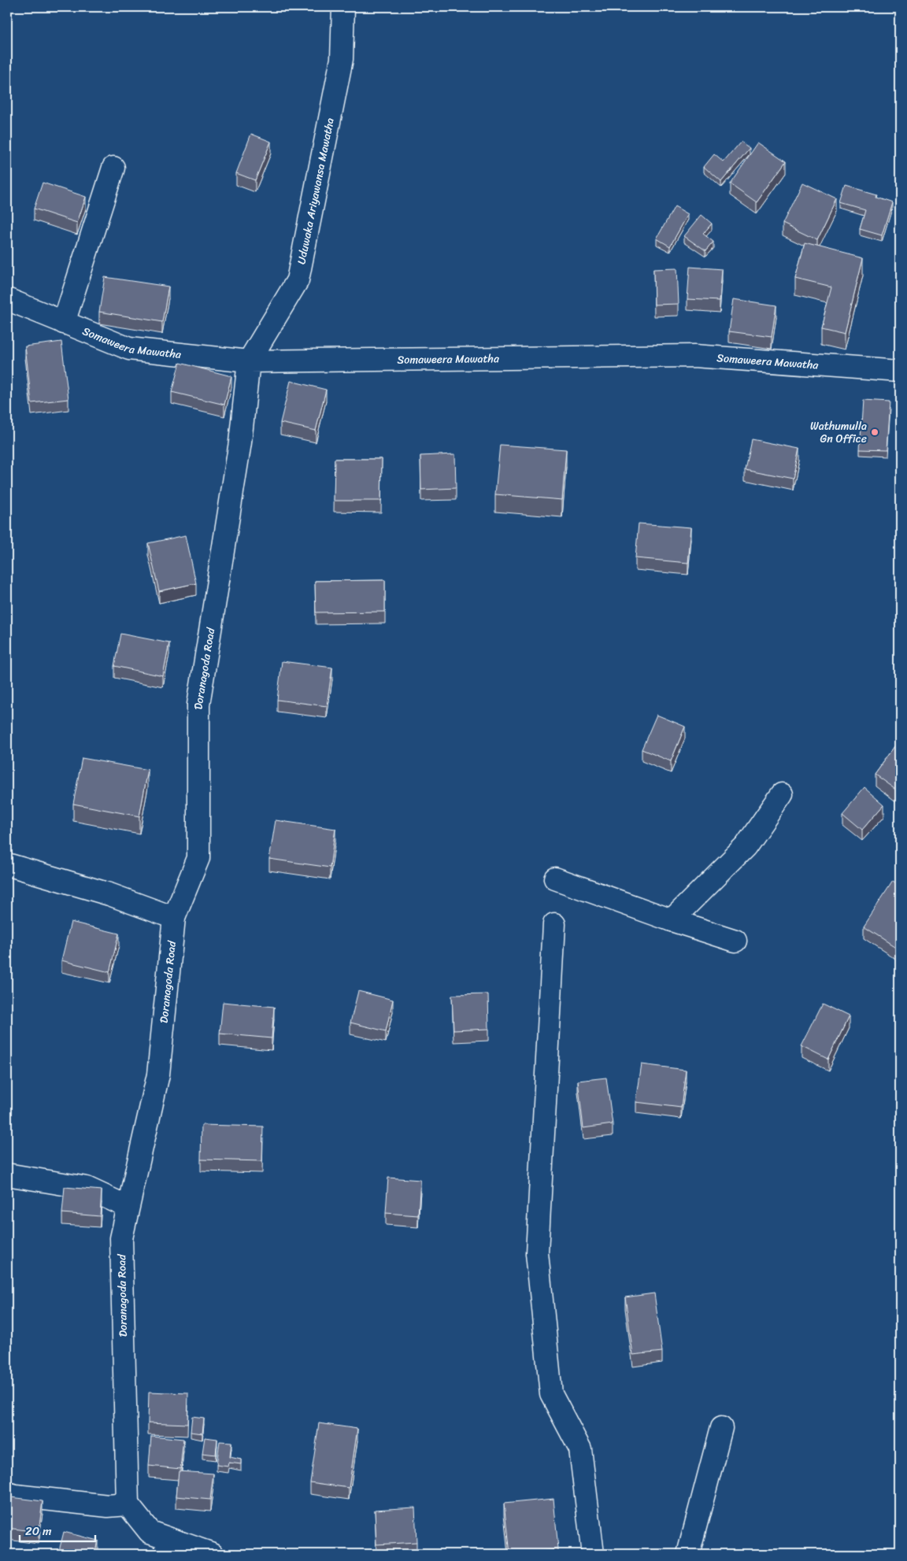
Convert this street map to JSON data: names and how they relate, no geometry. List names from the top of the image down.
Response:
{
  "streets": {
    "street": ["Uduwaka Ariyawansa Mawatha", "Somaweera Mawatha", "Doranagoda Road"]
  },
  "crossings": [
    ["Uduwaka Ariyawansa Mawatha", "Somaweera Mawatha"],
    ["Uduwaka Ariyawansa Mawatha", "Doranagoda Road"],
    ["Somaweera Mawatha", "Doranagoda Road"]
  ],
  "places": ["Wathumulla Gn Office"],
  "scale_bar": "20 m"
}
